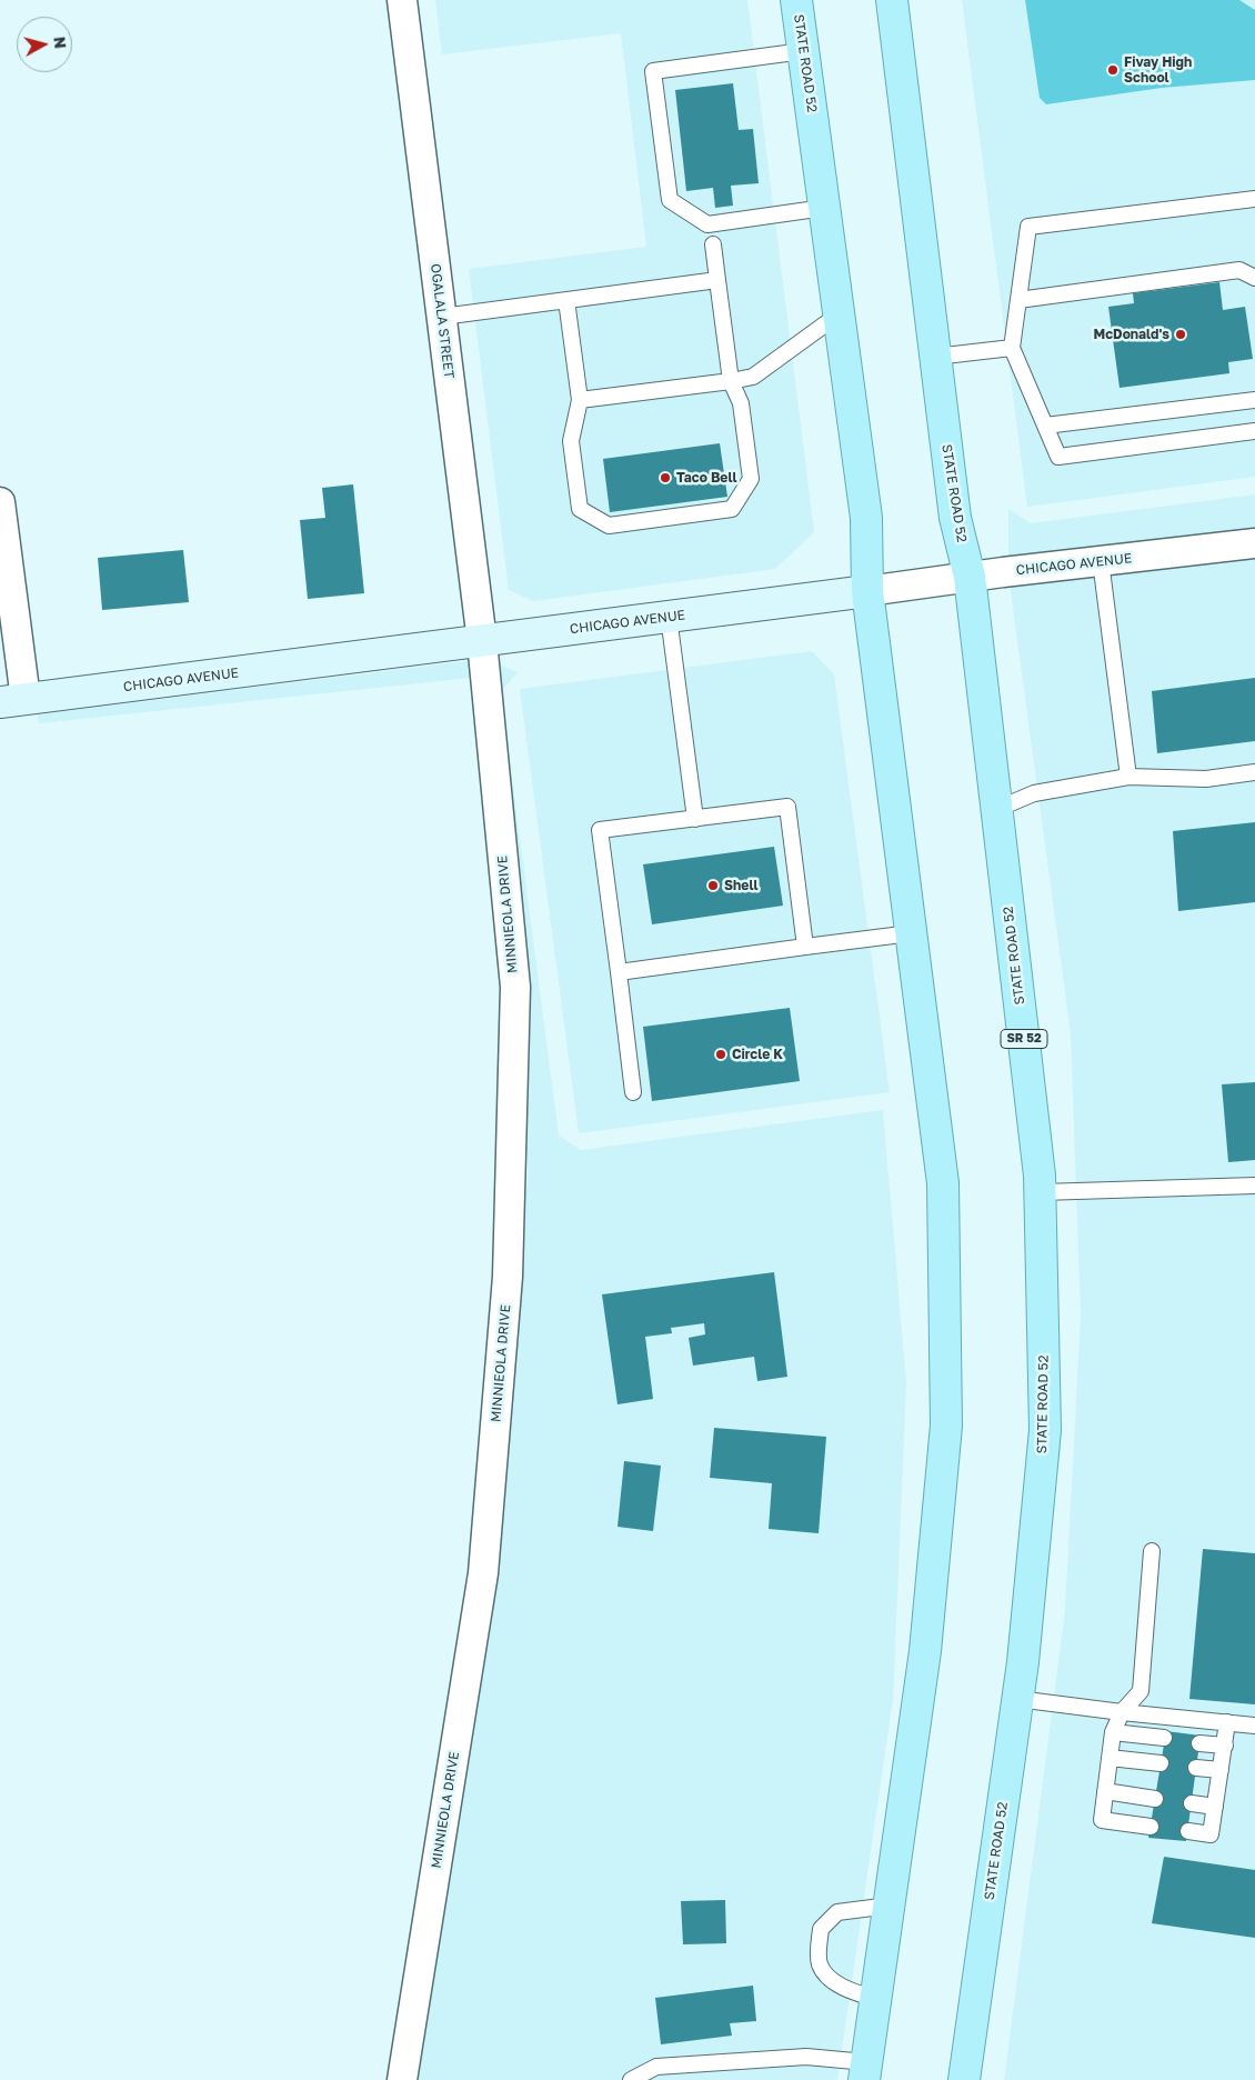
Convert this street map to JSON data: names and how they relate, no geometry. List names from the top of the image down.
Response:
{
  "streets": {
    "main road": ["STATE ROAD 52", "SR 52"],
    "street": ["OGALALA STREET", "CHICAGO AVENUE", "MINNIEOLA DRIVE"]
  },
  "crossings": [
    ["STATE ROAD 52", "CHICAGO AVENUE"],
    ["OGALALA STREET", "CHICAGO AVENUE"],
    ["OGALALA STREET", "MINNIEOLA DRIVE"],
    ["CHICAGO AVENUE", "MINNIEOLA DRIVE"]
  ],
  "places": [
    "Fivay High School",
    "McDonald's",
    "Taco Bell",
    "Shell",
    "Circle K"
  ],
  "north": "right"
}
